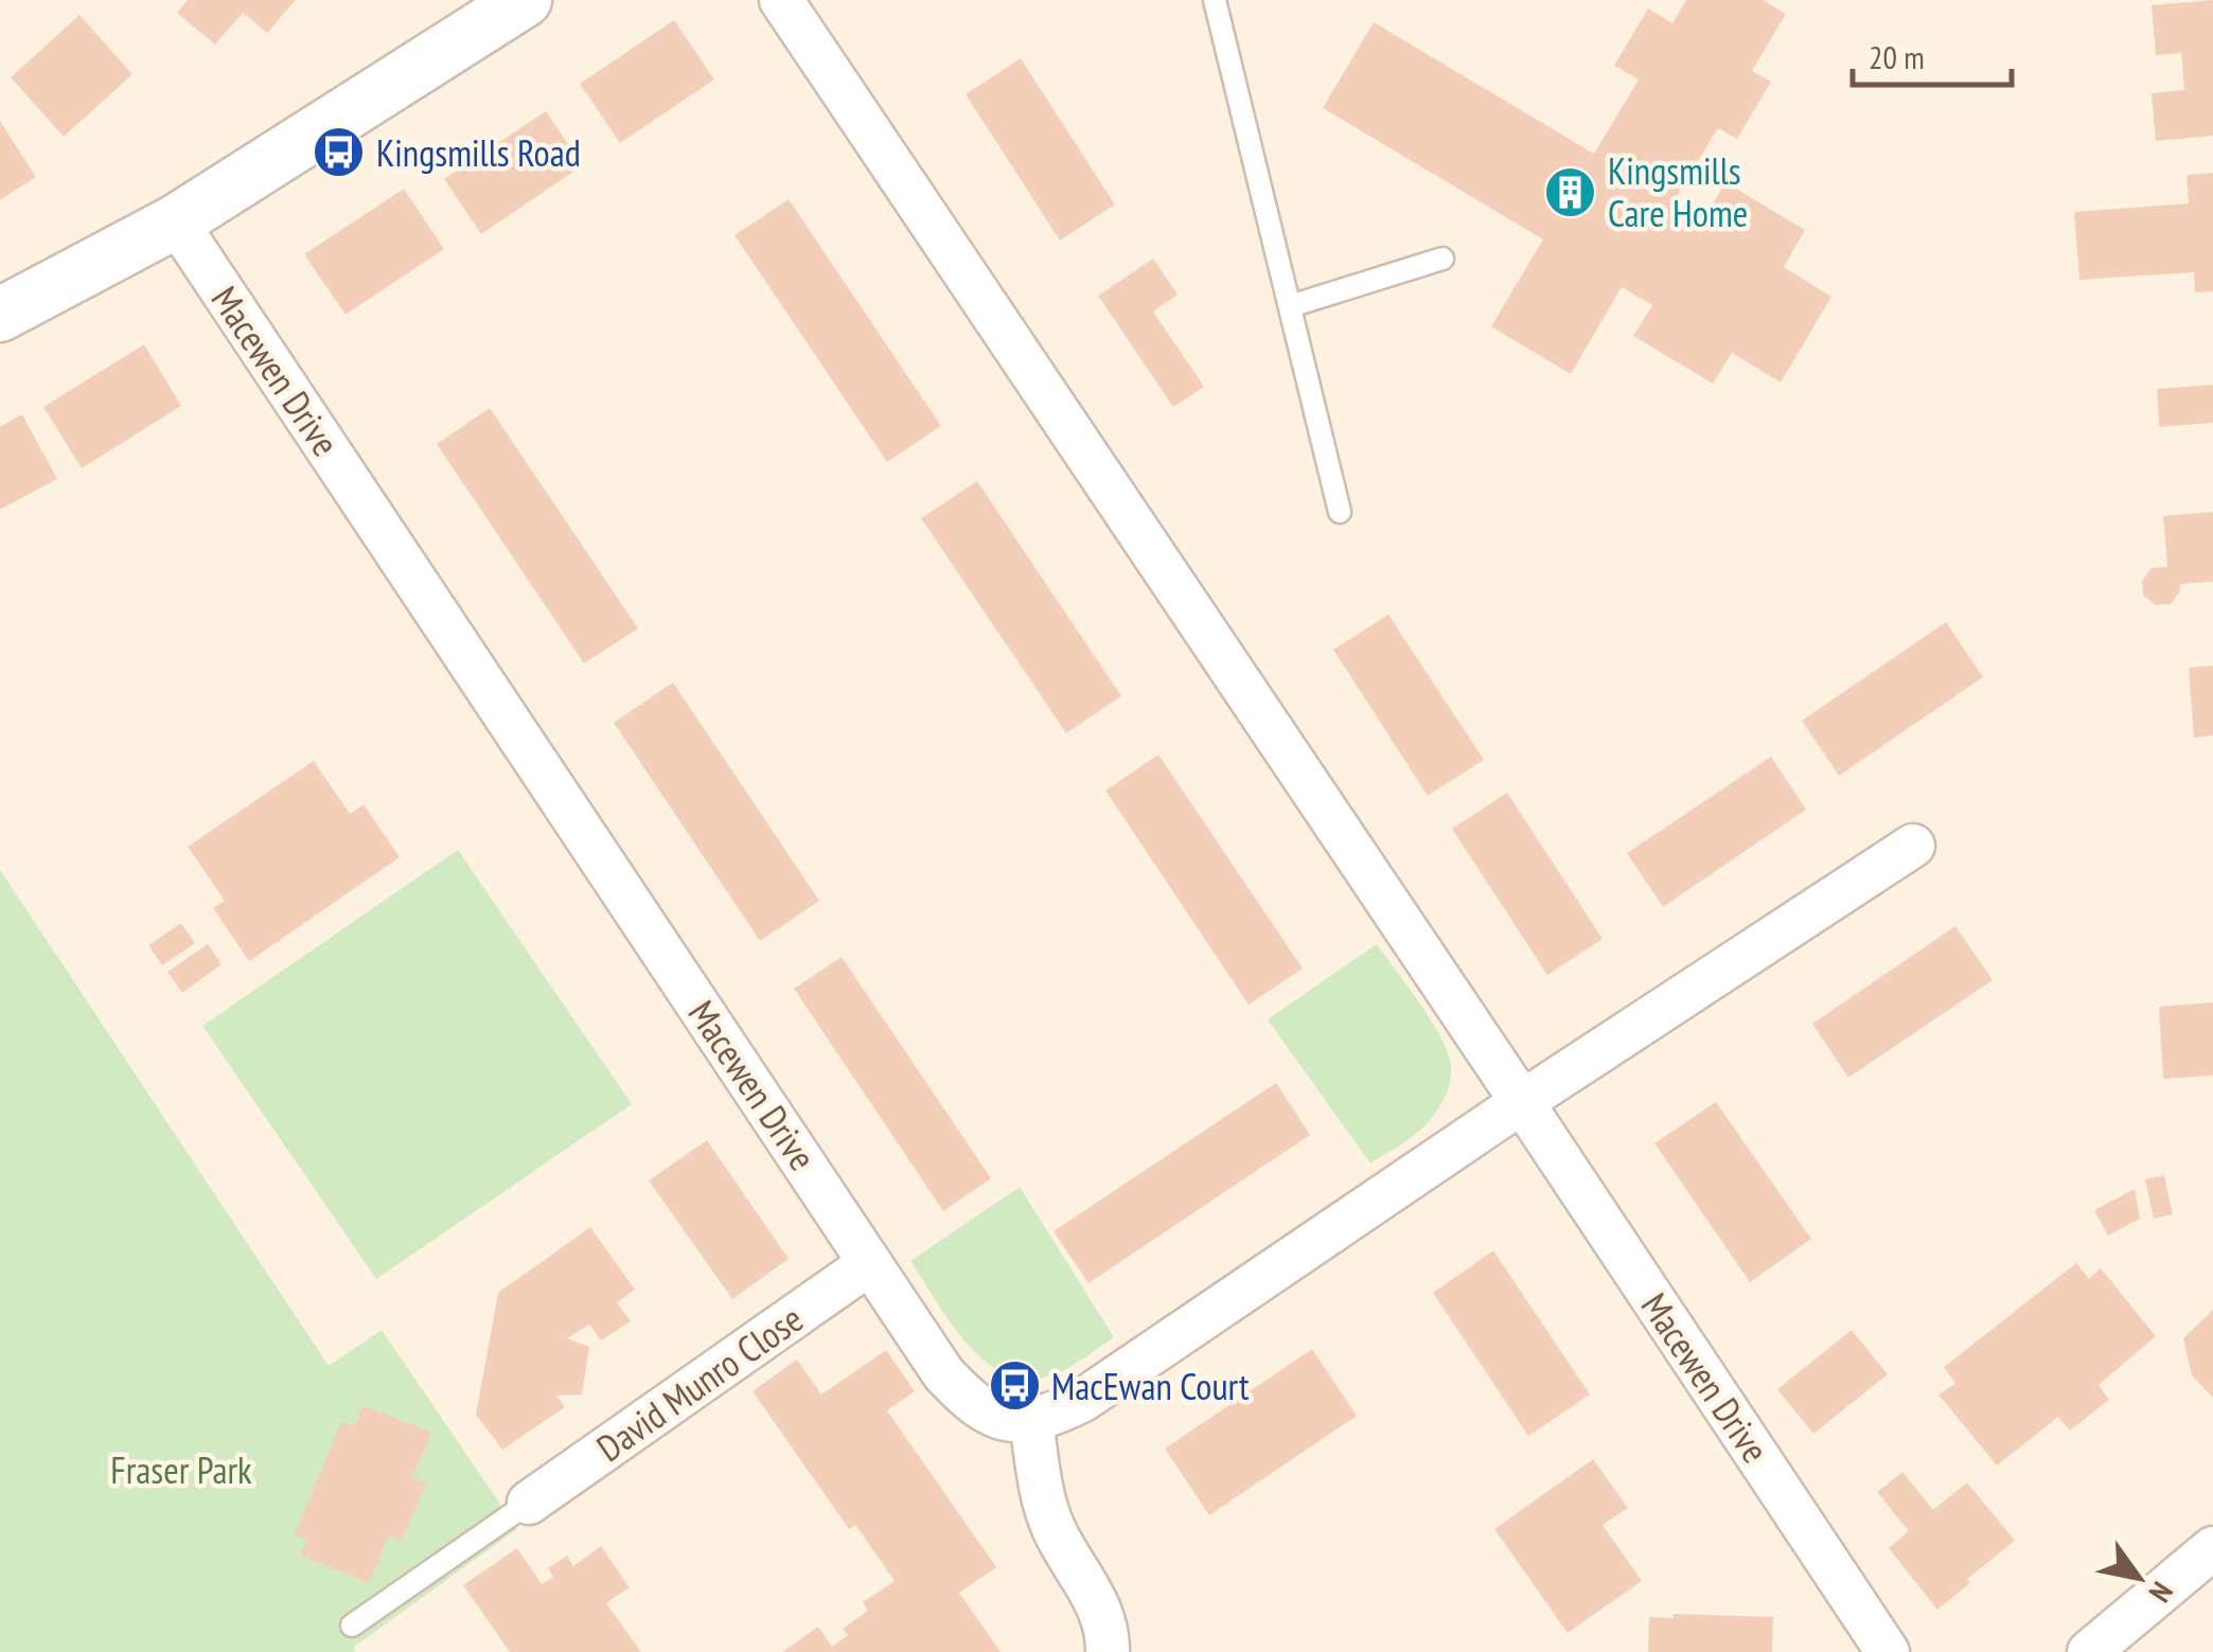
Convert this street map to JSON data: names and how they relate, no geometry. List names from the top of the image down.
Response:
{
  "streets": {
    "street": ["Macewen Drive", "David Munro Close"]
  },
  "crossings": [
    ["Macewen Drive", "David Munro Close"]
  ],
  "parks": ["Fraser Park"],
  "places": {
    "bus stop": ["Kingsmills Road", "MacEwan Court"],
    "building": ["Kingsmills Care Home"]
  },
  "scale_bar": "20 m",
  "north": "bottom right"
}
